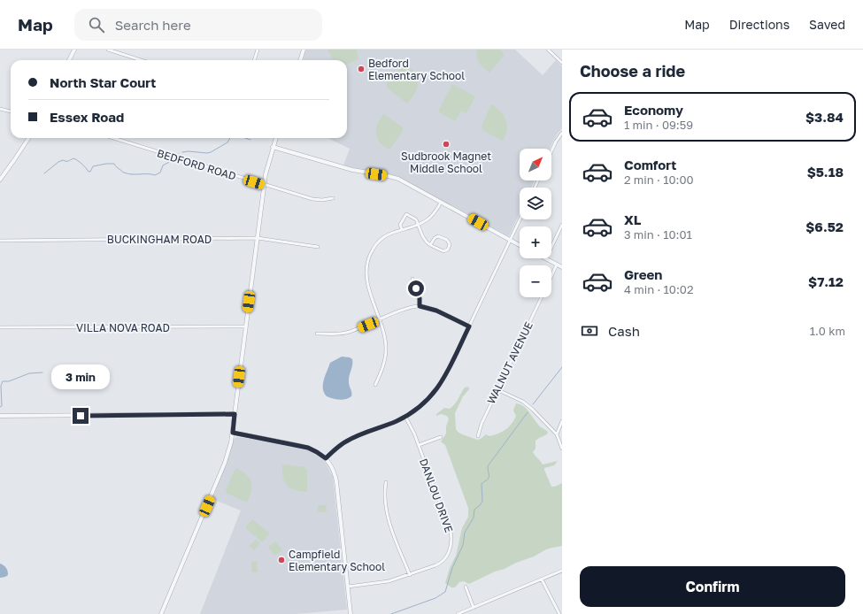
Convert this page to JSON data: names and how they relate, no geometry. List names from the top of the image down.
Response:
{
  "streets": {
    "street": [
      "BEDFORD ROAD",
      "BUCKINGHAM ROAD",
      "VILLA NOVA ROAD",
      "WALNUT AVENUE",
      "DANLOU DRIVE"
    ]
  },
  "places": ["Bedford Elementary School", "Sudbrook Magnet Middle School", "Campfield Elementary School"],
  "north": "top right",
  "page": {
    "header": "Map",
    "search": "Search here",
    "nav": ["Map", "Directions", "Saved"],
    "heading": "Choose a ride",
    "banner": ["North Star Court", "Essex Road"],
    "list": [
      {
        "name": "Economy",
        "note": "1 min · 09:59",
        "value": "$3.84"
      },
      {
        "name": "Comfort",
        "note": "2 min · 10:00",
        "value": "$5.18"
      },
      {
        "name": "XL",
        "note": "3 min · 10:01",
        "value": "$6.52"
      },
      {
        "name": "Green",
        "note": "4 min · 10:02",
        "value": "$7.12"
      }
    ],
    "map_buttons": ["+", "−"],
    "pay": ["Cash", "1.0 km"],
    "bubble": "3 min",
    "buttons": "Confirm"
  }
}
